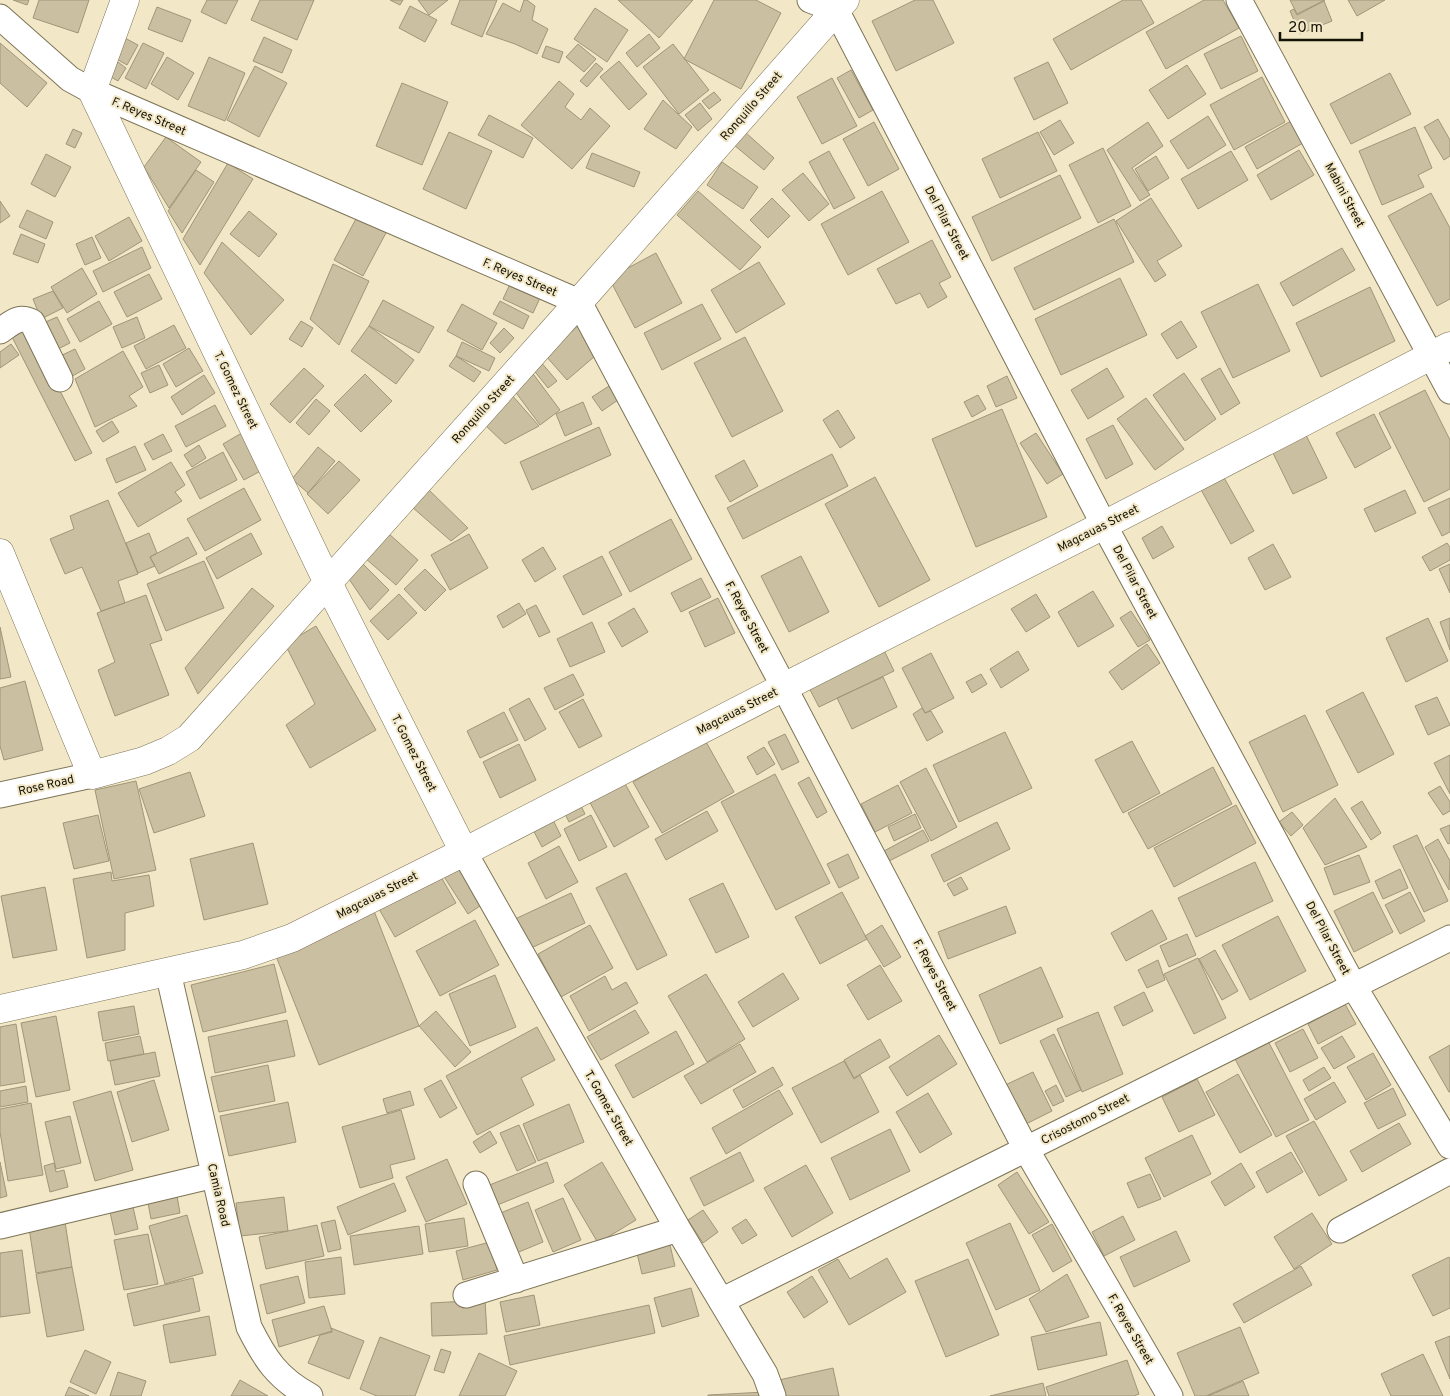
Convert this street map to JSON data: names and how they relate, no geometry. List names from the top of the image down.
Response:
{
  "streets": {
    "street": [
      "Ronquillo Street",
      "F. Reyes Street",
      "Mabini Street",
      "Del Pilar Street",
      "T. Gomez Street",
      "Magcauas Street",
      "Rose Road",
      "Crisostomo Street",
      "Camia Road"
    ]
  },
  "crossings": [
    ["Ronquillo Street", "F. Reyes Street"],
    ["Ronquillo Street", "Del Pilar Street"],
    ["Ronquillo Street", "T. Gomez Street"],
    ["Ronquillo Street", "Rose Road"],
    ["F. Reyes Street", "T. Gomez Street"],
    ["F. Reyes Street", "Magcauas Street"],
    ["F. Reyes Street", "Crisostomo Street"],
    ["Mabini Street", "Magcauas Street"],
    ["Del Pilar Street", "Magcauas Street"],
    ["Del Pilar Street", "Crisostomo Street"],
    ["T. Gomez Street", "Magcauas Street"],
    ["T. Gomez Street", "Crisostomo Street"],
    ["Magcauas Street", "Camia Road"]
  ],
  "scale_bar": "20 m"
}
